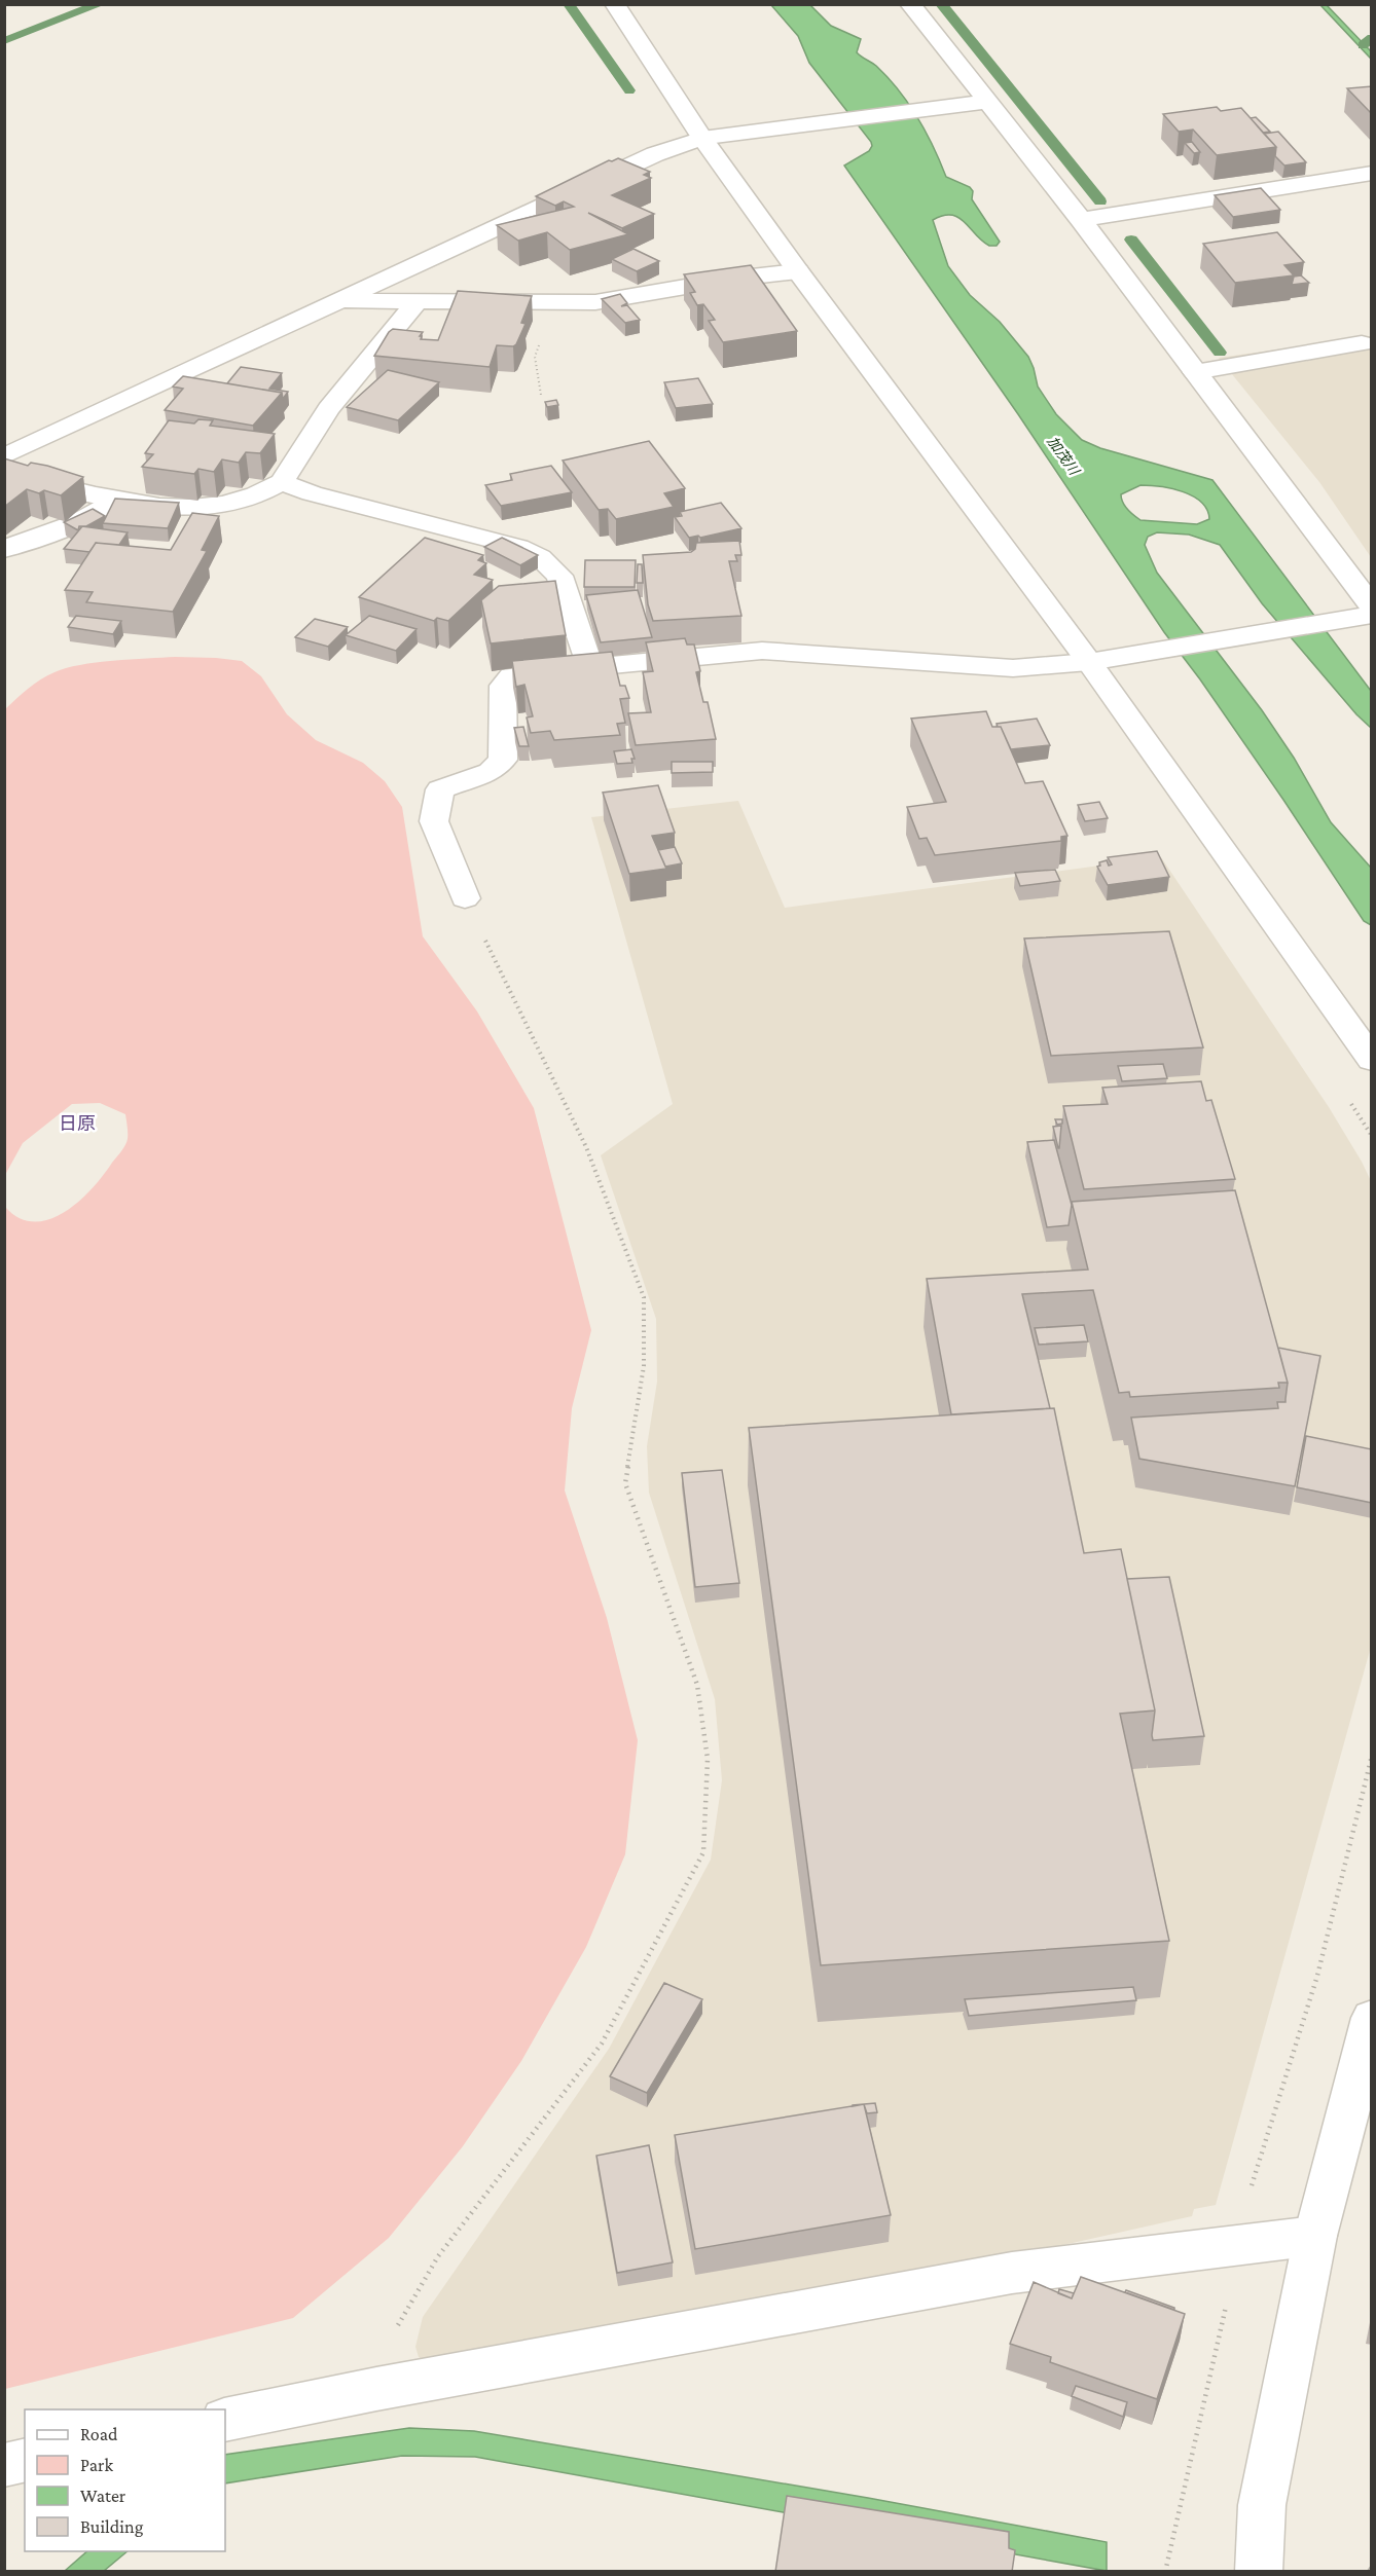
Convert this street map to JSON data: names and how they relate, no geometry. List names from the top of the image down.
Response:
{
  "districts": ["日原"],
  "water": ["加茂川"],
  "legend": [
    "Road",
    "Park",
    "Water",
    "Building"
  ]
}
